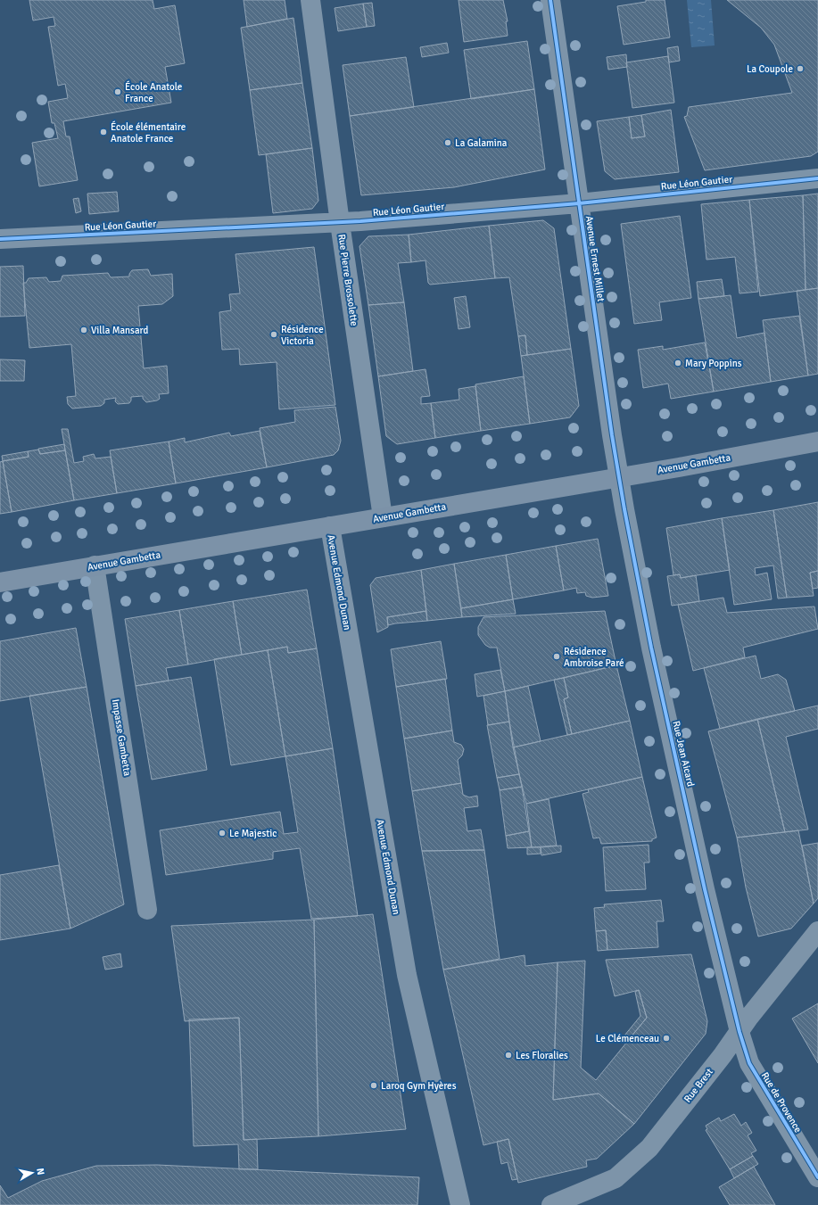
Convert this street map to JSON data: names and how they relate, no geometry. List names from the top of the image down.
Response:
{
  "streets": {
    "main road": ["Avenue Gambetta"],
    "street": [
      "Rue Léon Gautier",
      "Avenue Ernest Millet",
      "Rue Pierre Brossolette",
      "Avenue Edmond Dunan",
      "Impasse Gambetta",
      "Rue Jean Aicard",
      "Rue Brest",
      "Rue de Provence"
    ]
  },
  "crossings": [
    ["Rue Léon Gautier", "Avenue Ernest Millet"],
    ["Rue Léon Gautier", "Rue Pierre Brossolette"],
    ["Avenue Ernest Millet", "Avenue Gambetta"],
    ["Avenue Ernest Millet", "Rue Jean Aicard"],
    ["Rue Pierre Brossolette", "Avenue Gambetta"],
    ["Avenue Gambetta", "Avenue Edmond Dunan"],
    ["Avenue Gambetta", "Impasse Gambetta"],
    ["Avenue Gambetta", "Rue Jean Aicard"],
    ["Rue Jean Aicard", "Rue Brest"],
    ["Rue Jean Aicard", "Rue de Provence"],
    ["Rue Brest", "Rue de Provence"]
  ],
  "places": [
    "La Coupole",
    "École Anatole France",
    "École élémentaire Anatole France",
    "La Galamina",
    "Villa Mansard",
    "Résidence Victoria",
    "Mary Poppins",
    "Résidence Ambroise Paré",
    "Le Majestic",
    "Le Clémenceau",
    "Les Floralies",
    "Laroq Gym Hyères"
  ],
  "north": "right"
}
